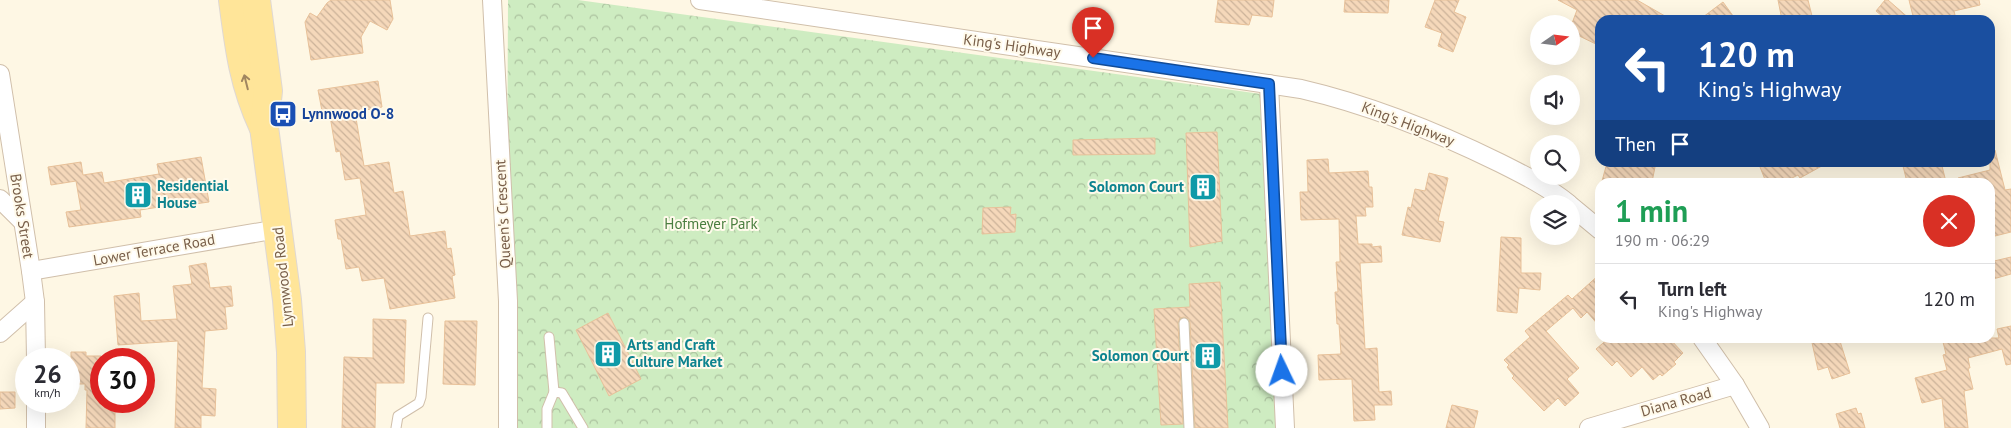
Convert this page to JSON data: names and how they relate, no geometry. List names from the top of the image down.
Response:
{
  "streets": {
    "main road": ["Lynnwood Road"],
    "street": [
      "King's Highway",
      "Queen's Crescent",
      "Brooks Street",
      "Lower Terrace Road",
      "Diana Road"
    ]
  },
  "crossings": [
    ["Brooks Street", "Lower Terrace Road"],
    ["Lower Terrace Road", "Lynnwood Road"]
  ],
  "parks": ["Hofmeyer Park"],
  "places": {
    "bus stop": ["Lynnwood O-8"],
    "building": [
      "Solomon Court",
      "Residential House",
      "Arts and Craft Culture Market",
      "Solomon COurt"
    ]
  },
  "north": "right",
  "page": {
    "turn": ["120 m", "King's Highway"],
    "then": "Then",
    "heading": ["1 min", "190 m · 06:29"],
    "list": [
      {
        "name": "Turn left",
        "note": "King's Highway",
        "value": "120 m"
      }
    ],
    "speed": "26 km/h",
    "limit": "30"
  }
}
